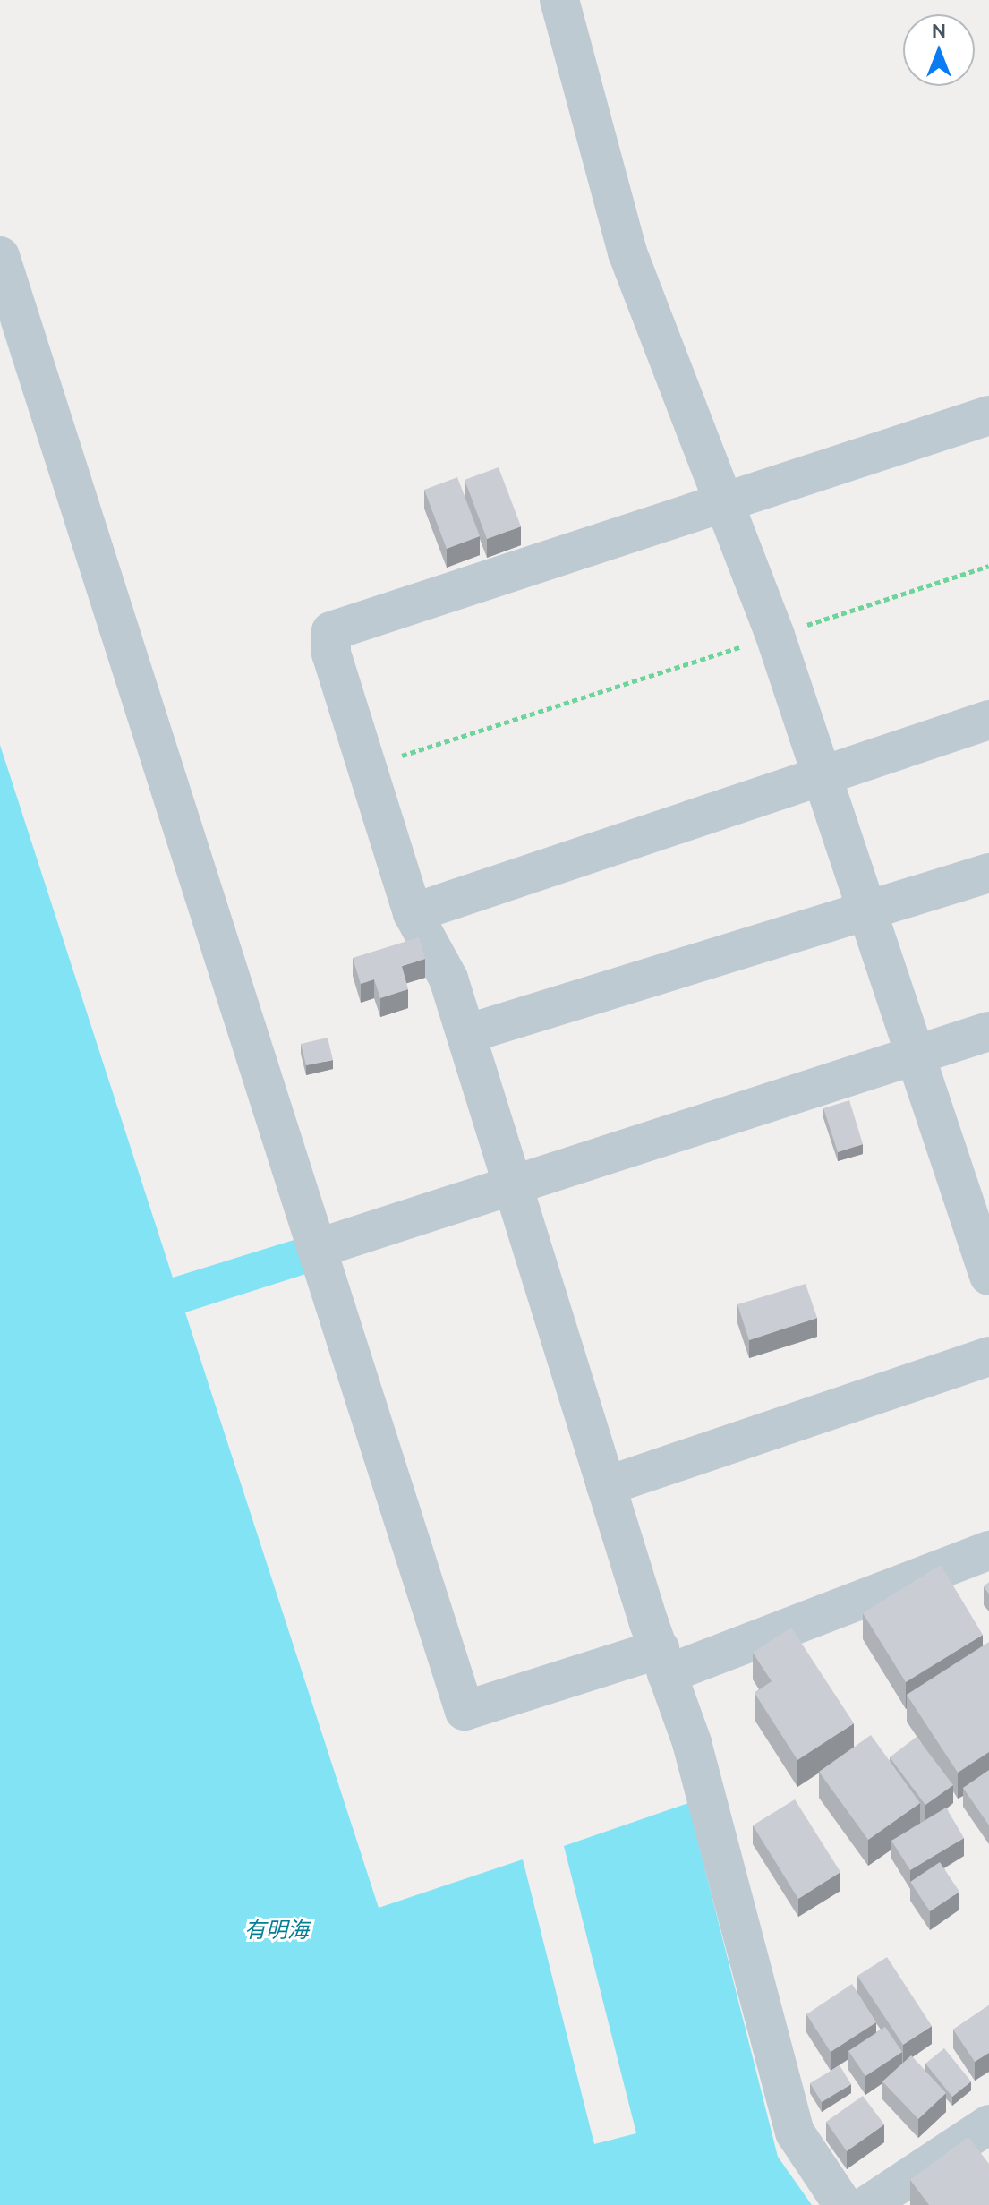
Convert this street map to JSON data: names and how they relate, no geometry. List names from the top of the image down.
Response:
{
  "water": ["有明海"],
  "north": "top"
}
